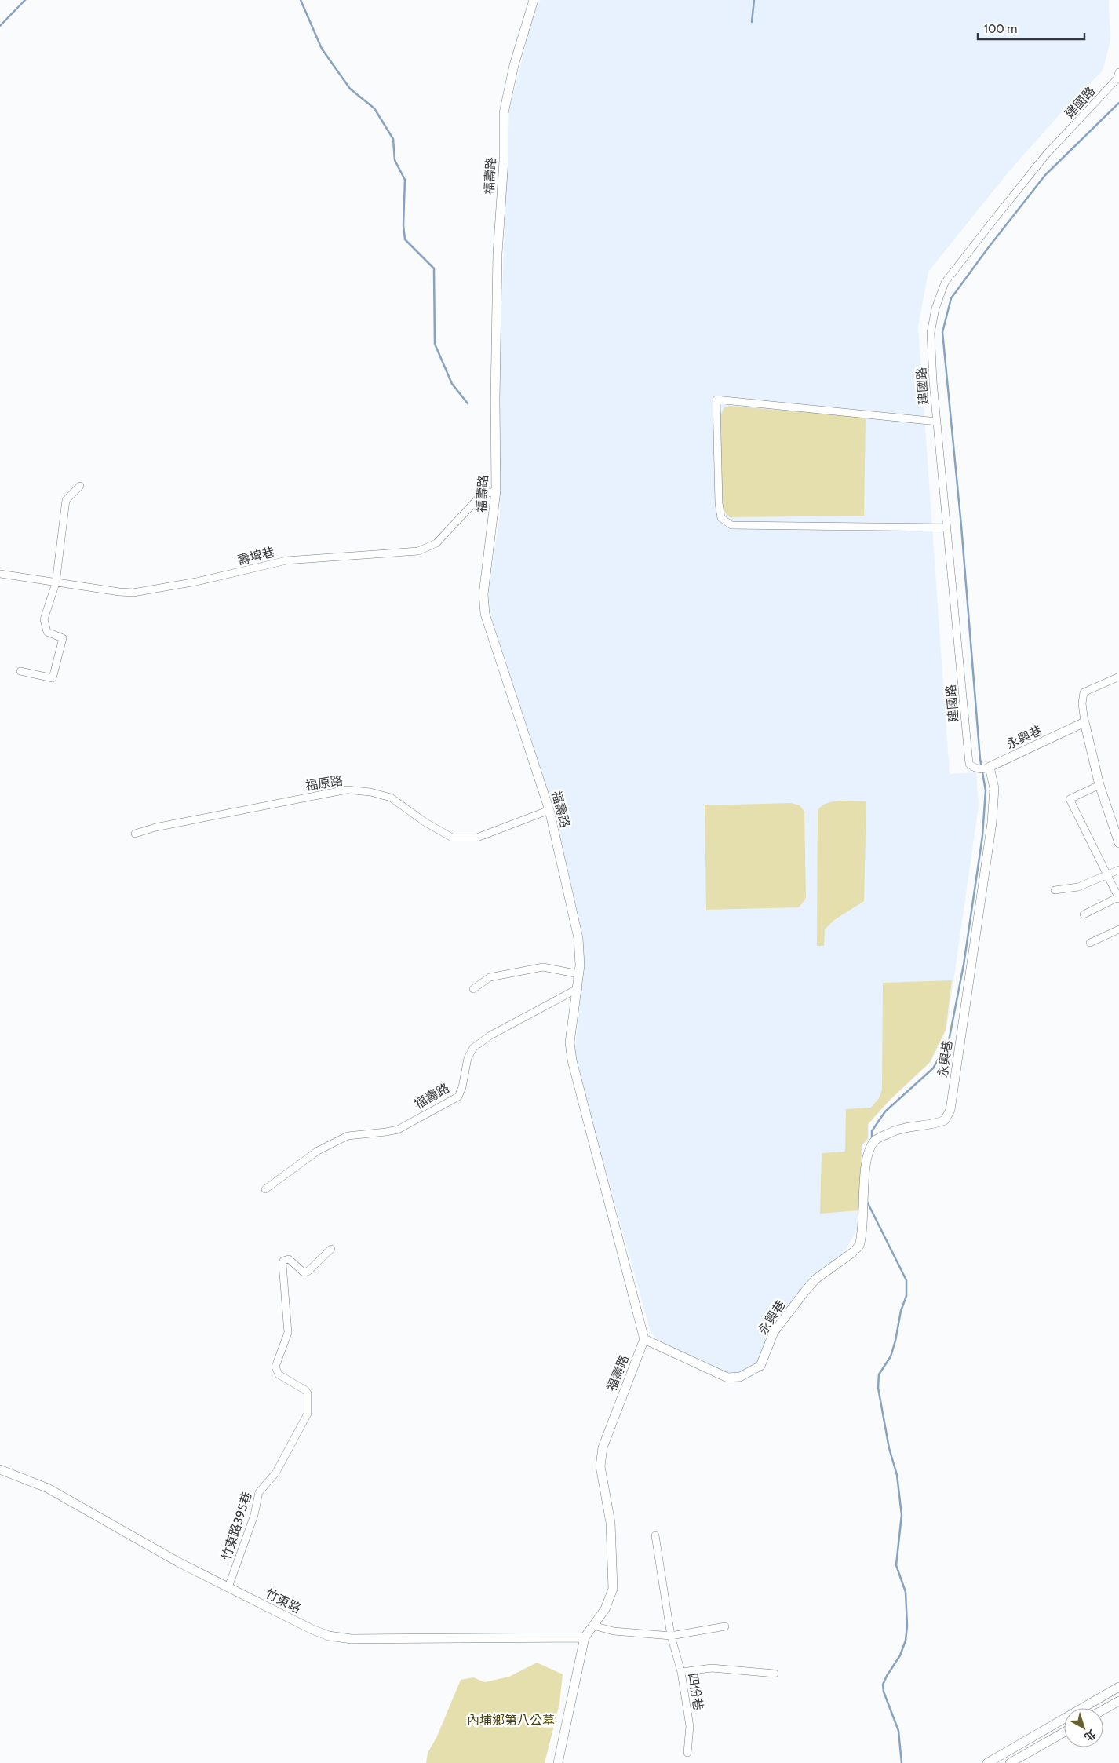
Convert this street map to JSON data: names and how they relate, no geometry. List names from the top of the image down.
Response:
{
  "streets": {
    "street": [
      "建國路",
      "福壽路",
      "壽埤巷",
      "永興巷",
      "福原路",
      "竹東路395巷",
      "竹東路",
      "四份巷"
    ]
  },
  "crossings": [
    ["建國路", "永興巷"],
    ["福壽路", "壽埤巷"],
    ["福壽路", "永興巷"],
    ["福壽路", "福原路"],
    ["福壽路", "竹東路"],
    ["竹東路395巷", "竹東路"]
  ],
  "parks": ["內埔鄉第八公墓"],
  "scale_bar": "100 m",
  "north": "bottom right"
}
